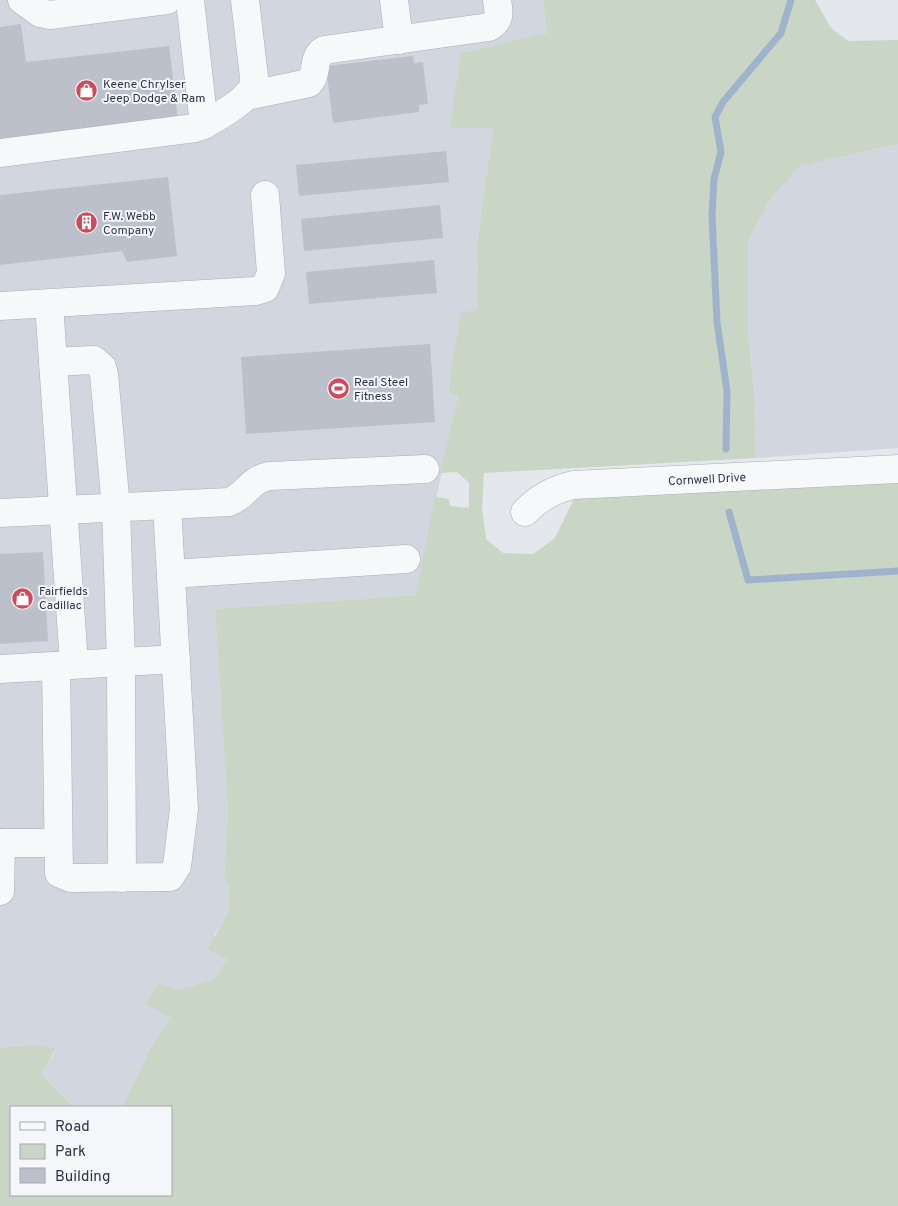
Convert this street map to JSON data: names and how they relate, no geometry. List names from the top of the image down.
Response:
{
  "streets": {
    "street": ["Cornwell Drive"]
  },
  "places": {
    "shop": ["Keene Chrylser Jeep Dodge & Ram", "Fairfields Cadillac"],
    "building": ["F.W. Webb Company"],
    "sports": ["Real Steel Fitness"]
  },
  "legend": ["Road", "Park", "Building"]
}
